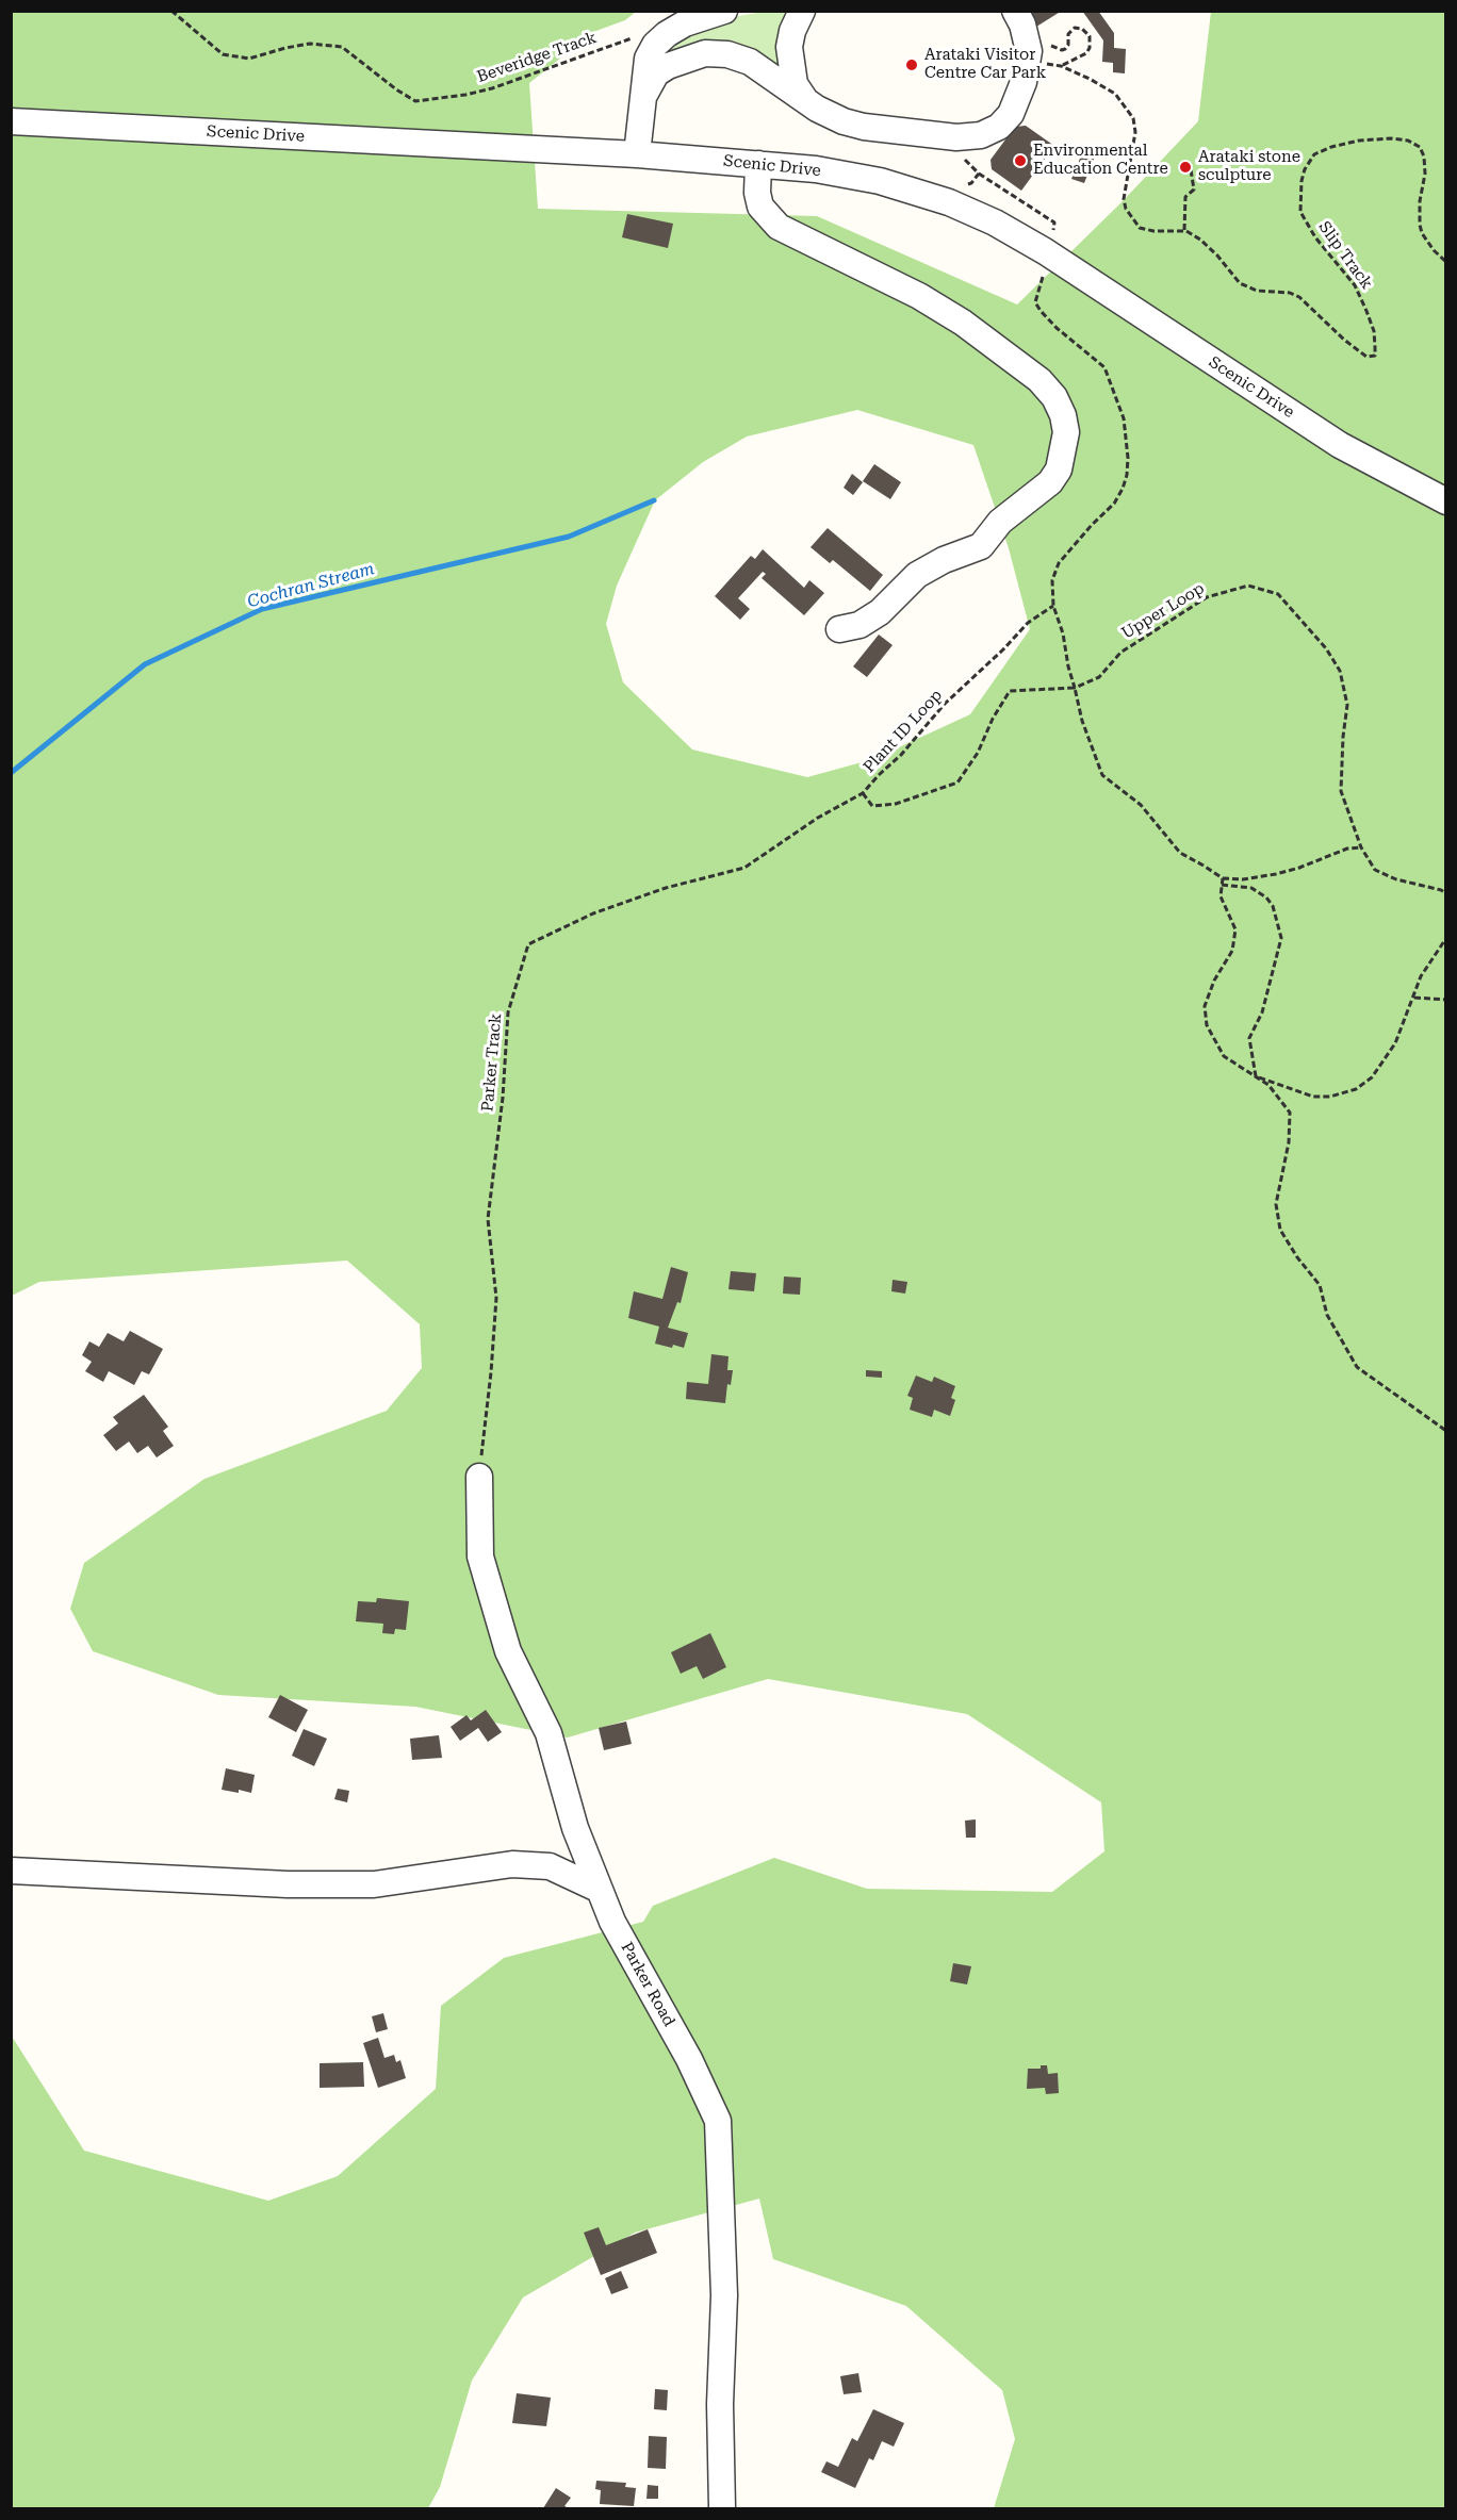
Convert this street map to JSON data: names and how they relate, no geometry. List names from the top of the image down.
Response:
{
  "streets": {
    "street": ["Scenic Drive", "Parker Road"],
    "path": [
      "Beveridge Track",
      "Slip Track",
      "Upper Loop",
      "Plant ID Loop",
      "Parker Track"
    ]
  },
  "crossings": [
    ["Upper Loop", "Plant ID Loop"],
    ["Plant ID Loop", "Parker Track"],
    ["Parker Track", "Parker Road"]
  ],
  "water": ["Cochran Stream"],
  "places": ["Arataki Visitor Centre Car Park", "Environmental Education Centre", "Arataki stone sculpture"]
}
